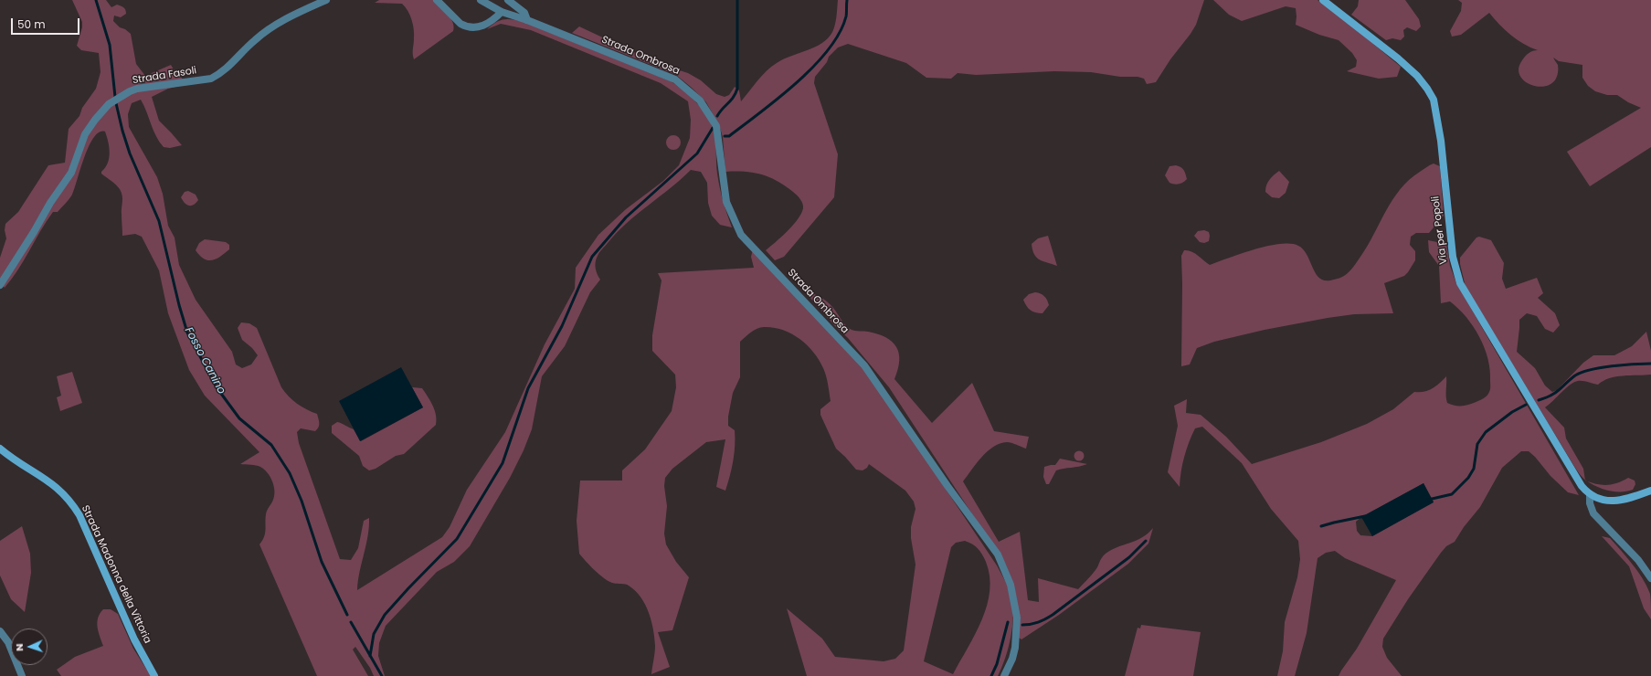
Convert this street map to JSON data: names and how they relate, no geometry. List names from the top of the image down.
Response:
{
  "streets": {
    "main road": ["Via per Popoli", "Strada Madonna della Vittoria"],
    "street": ["Strada Ombrosa", "Strada Fasoli"]
  },
  "water": ["Fosso Canino"],
  "scale_bar": "50 m",
  "north": "left"
}
